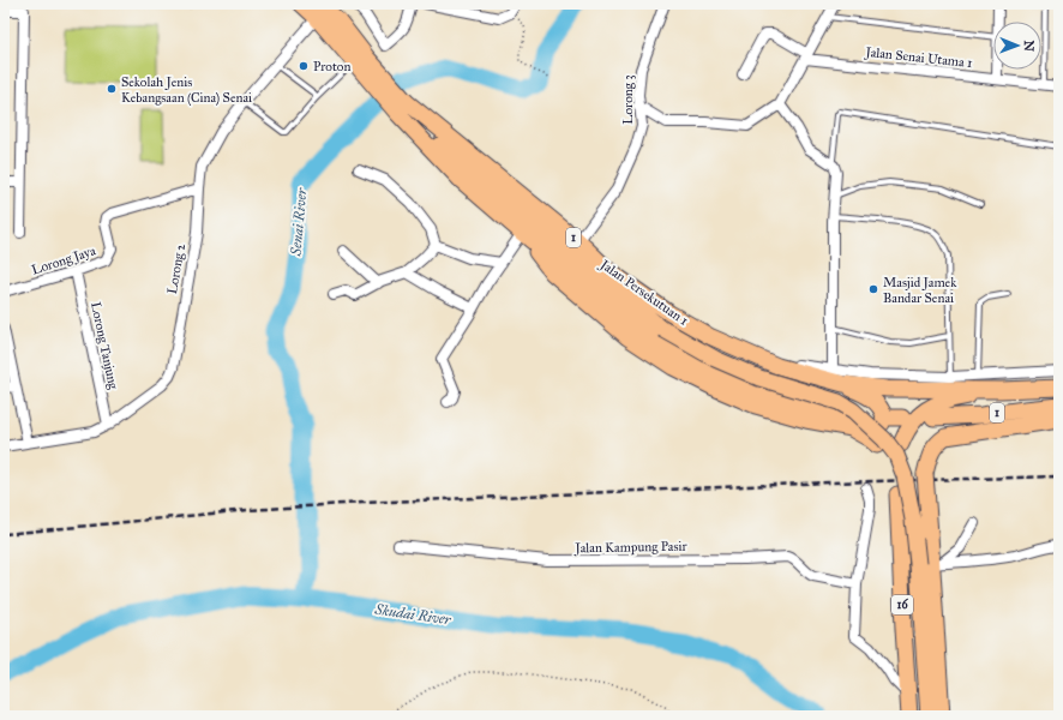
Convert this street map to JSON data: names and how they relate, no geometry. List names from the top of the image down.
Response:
{
  "streets": {
    "highway": ["1", "Jalan Persekutuan 1", "16"],
    "street": [
      "Jalan Senai Utama 1",
      "Lorong 3",
      "Lorong Jaya",
      "Lorong 2",
      "Lorong Tanjung",
      "Jalan Kampung Pasir"
    ]
  },
  "crossings": [
    ["Lorong 3", "Jalan Persekutuan 1"],
    ["1", "Jalan Persekutuan 1"],
    ["Lorong Jaya", "Lorong 2"],
    ["Lorong Jaya", "Lorong Tanjung"],
    ["Lorong 2", "Jalan Persekutuan 1"],
    ["Lorong 2", "Lorong Tanjung"]
  ],
  "water": ["Senai River", "Skudai River"],
  "places": ["Proton", "Sekolah Jenis Kebangsaan (Cina) Senai", "Masjid Jamek Bandar Senai"],
  "north": "right"
}
